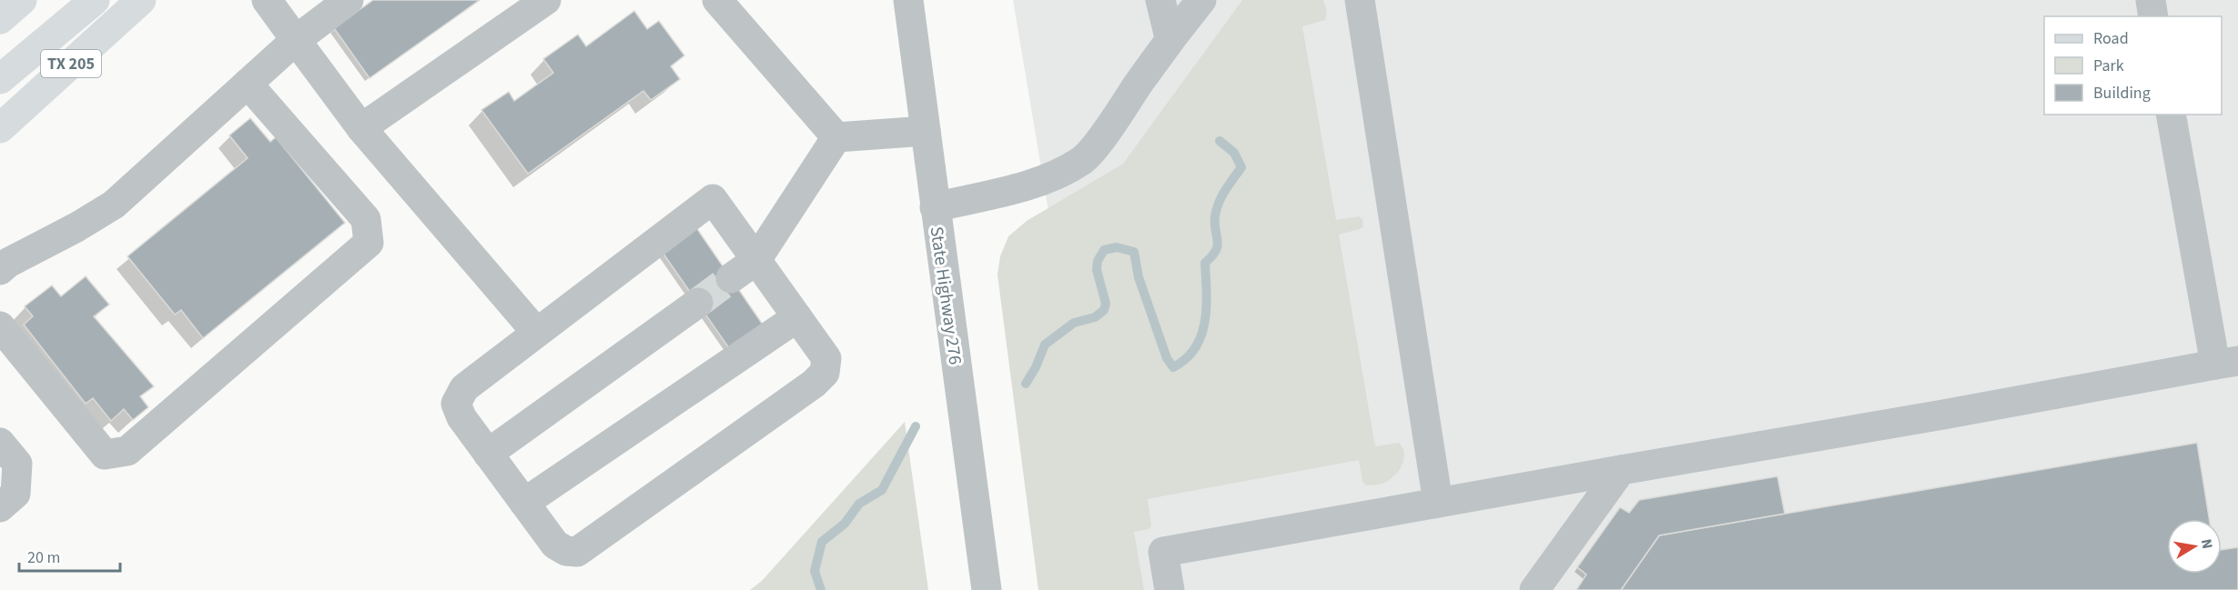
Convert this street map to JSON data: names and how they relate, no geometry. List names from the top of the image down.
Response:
{
  "streets": {
    "main road": ["TX 205"],
    "street": ["State Highway 276"]
  },
  "legend": ["Road", "Park", "Building"],
  "scale_bar": "20 m",
  "north": "right"
}
